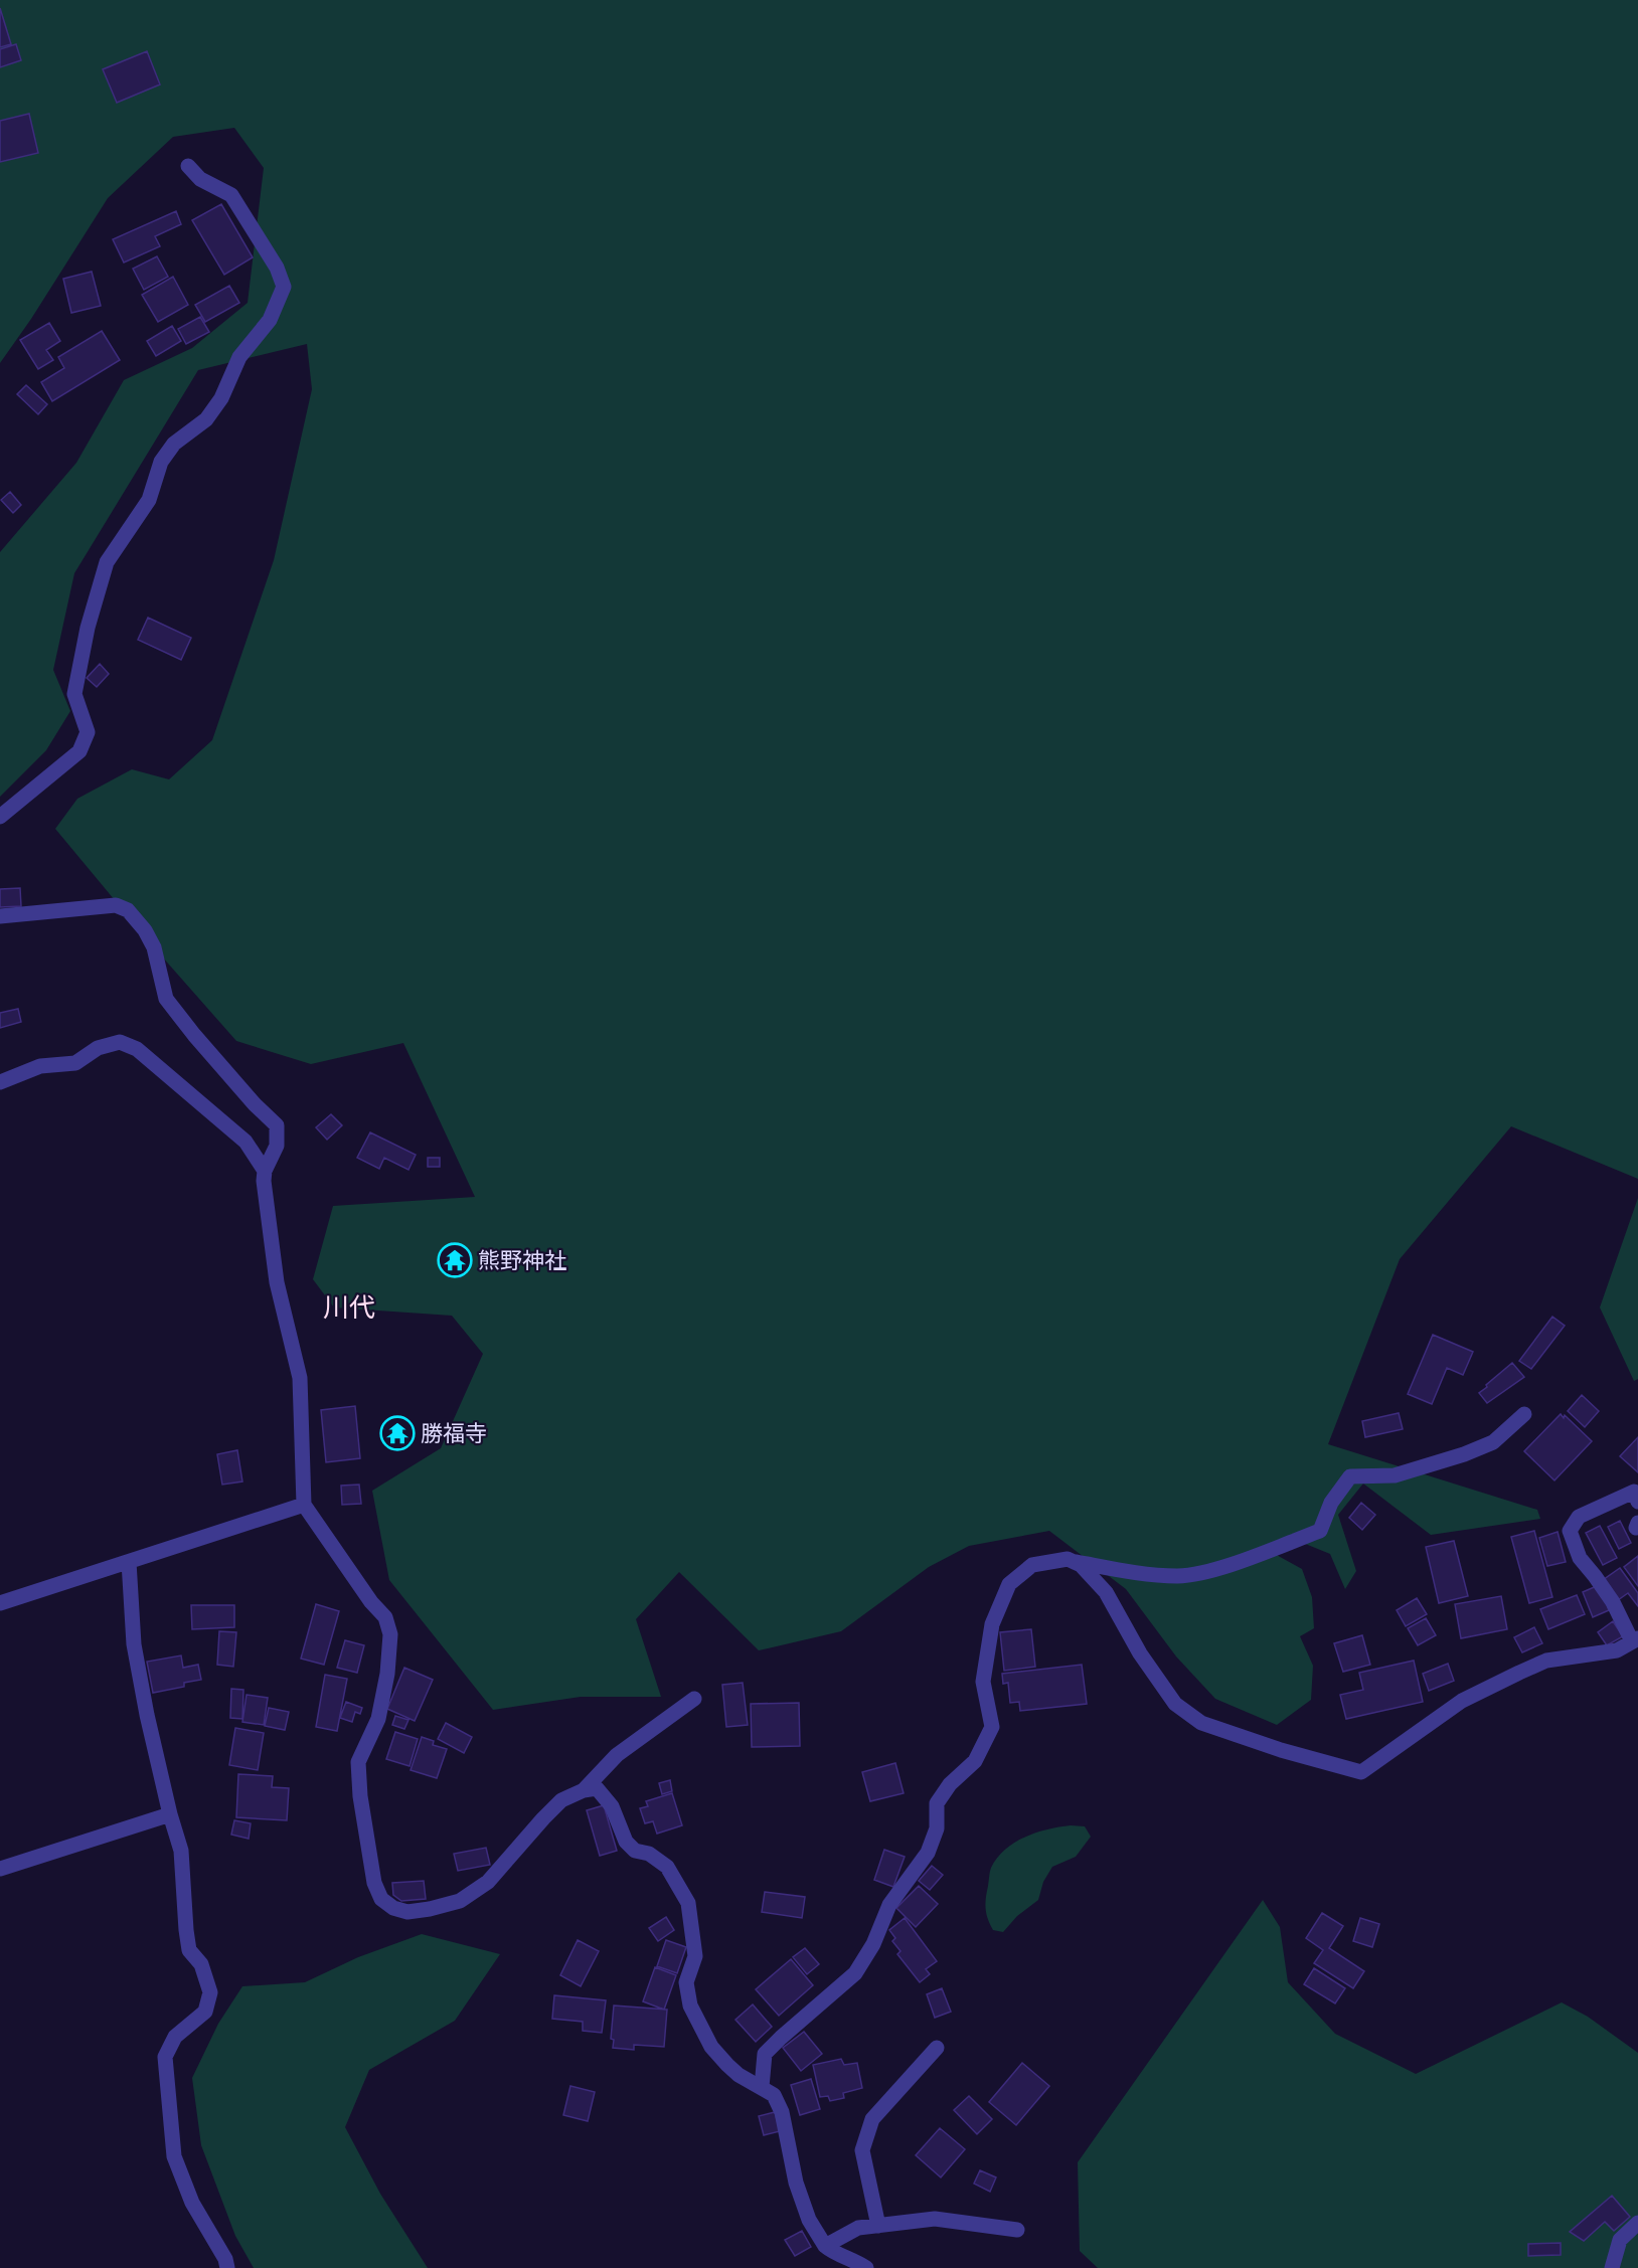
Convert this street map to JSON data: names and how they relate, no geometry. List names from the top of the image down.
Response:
{
  "districts": ["川代"],
  "places": {
    "temple": ["熊野神社", "勝福寺"]
  }
}
